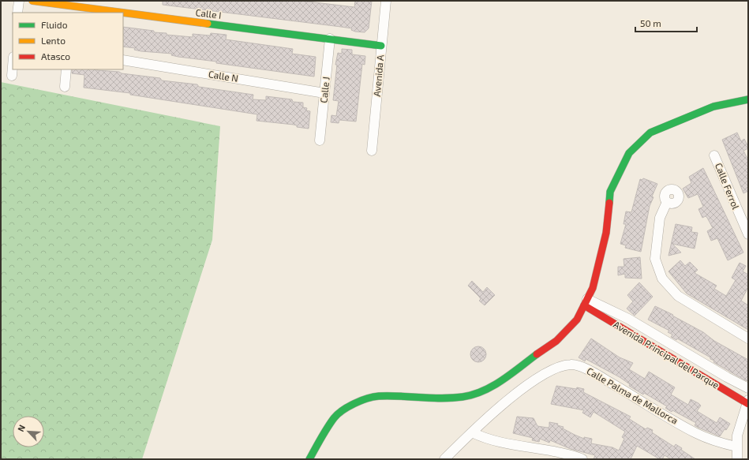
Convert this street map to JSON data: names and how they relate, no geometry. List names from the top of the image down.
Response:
{
  "streets": {
    "street": [
      "Calle I",
      "Avenida A",
      "Calle N",
      "Calle J",
      "Calle Ferrol",
      "Avenida Principal del Parque",
      "Calle Palma de Mallorca"
    ]
  },
  "crossings": [
    ["Calle I", "Avenida A"],
    ["Calle I", "Calle J"],
    ["Calle N", "Calle J"]
  ],
  "legend": ["Fluido", "Lento", "Atasco"],
  "scale_bar": "50 m",
  "north": "top left"
}
